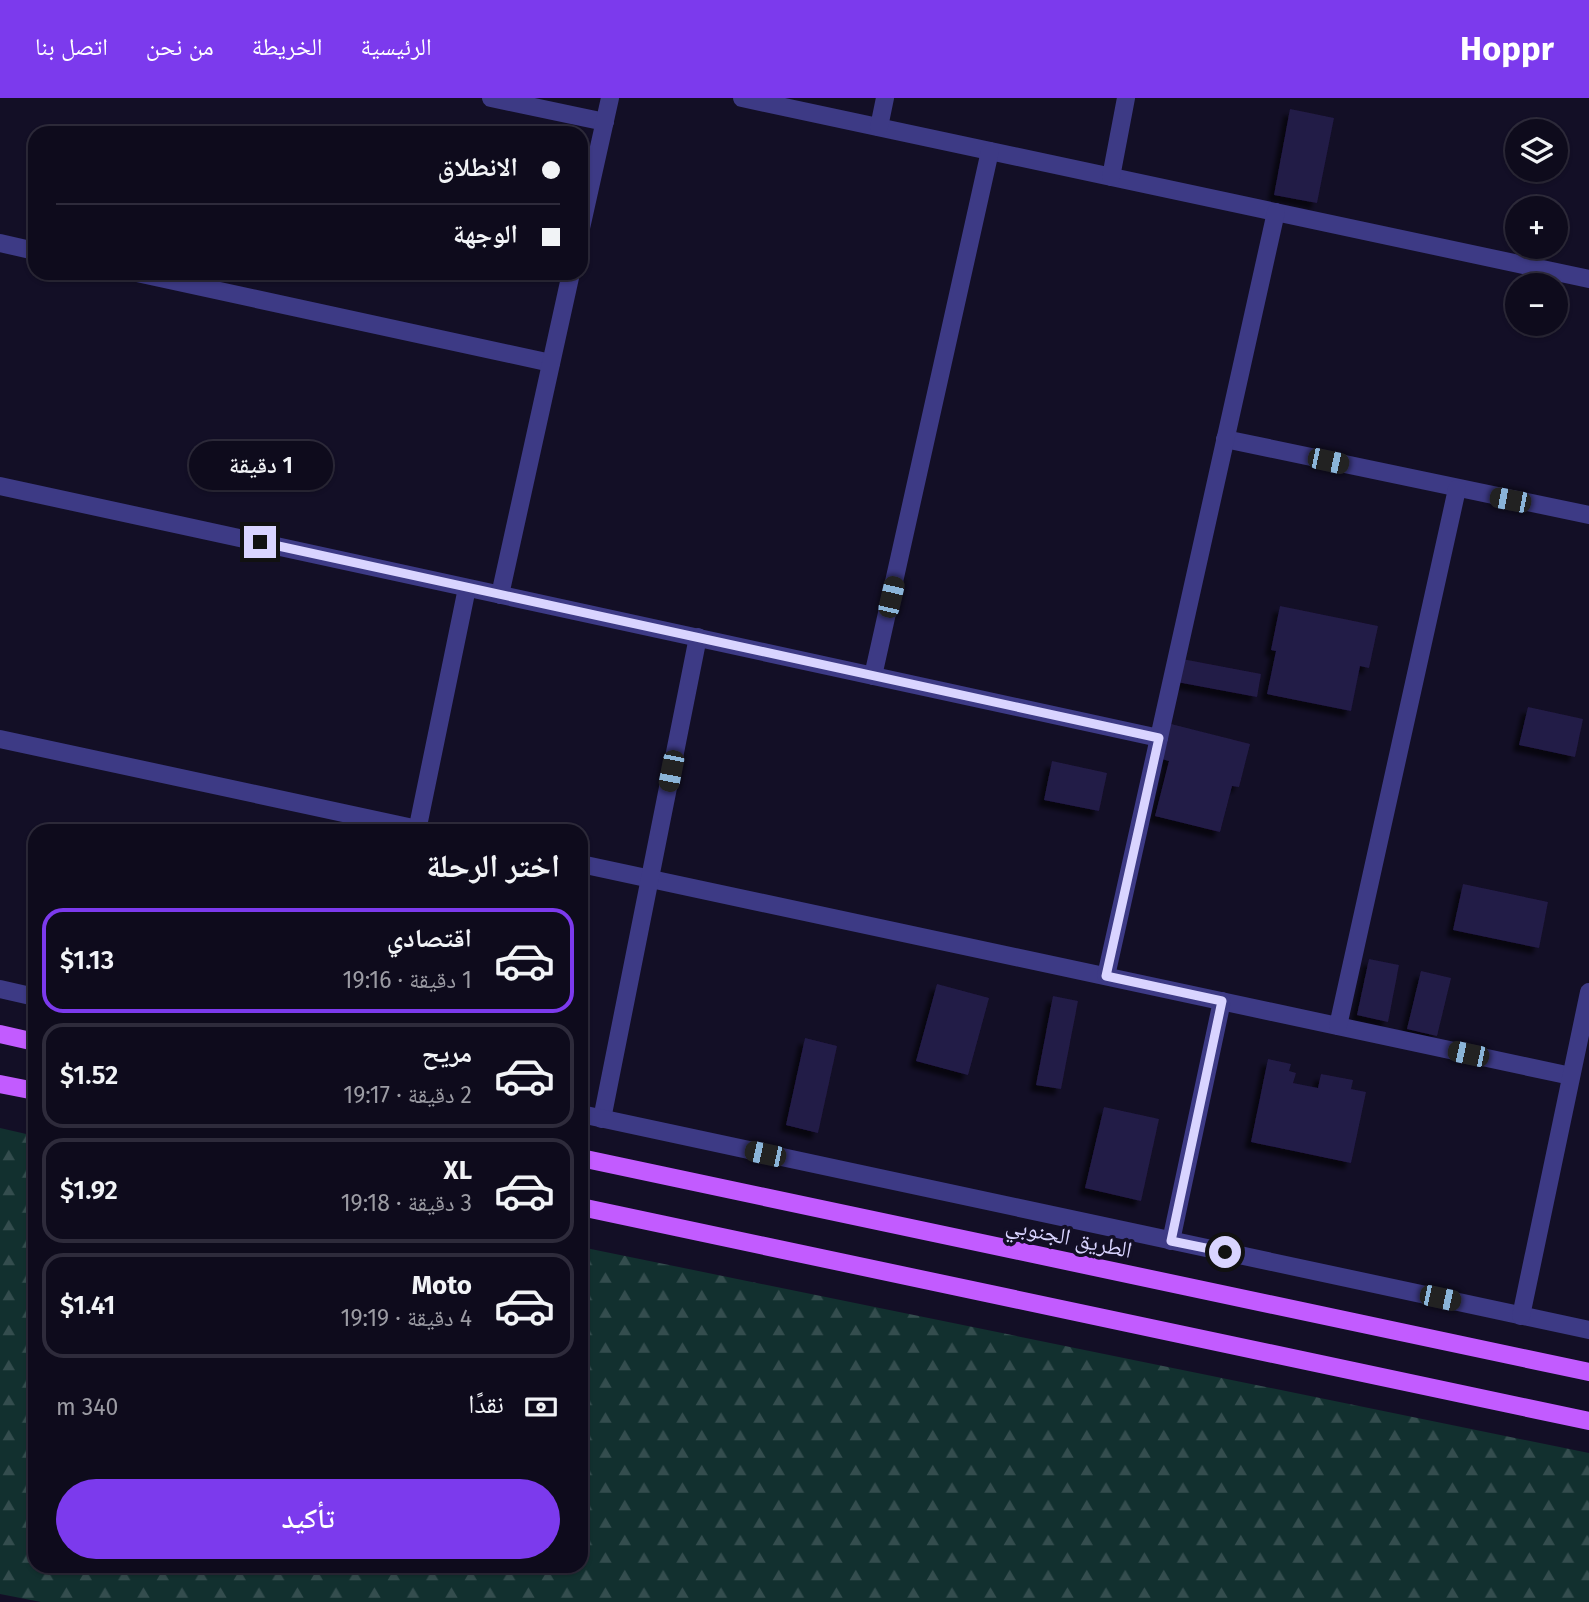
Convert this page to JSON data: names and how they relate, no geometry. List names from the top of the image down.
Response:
{
  "streets": {
    "main road": ["الطريق الجنوبي"]
  },
  "page": {
    "header": "Hoppr",
    "nav": [
      "الرئيسية",
      "الخريطة",
      "من نحن",
      "اتصل بنا"
    ],
    "map_buttons": ["+", "−"],
    "banner": ["الانطلاق", "الوجهة"],
    "bubble": "1 دقيقة",
    "heading": "اختر الرحلة",
    "list": [
      {
        "name": "اقتصادي",
        "note": "1 دقيقة · 19:16",
        "value": "$1.13"
      },
      {
        "name": "مريح",
        "note": "2 دقيقة · 19:17",
        "value": "$1.52"
      },
      {
        "name": "XL",
        "note": "3 دقيقة · 19:18",
        "value": "$1.92"
      },
      {
        "name": "Moto",
        "note": "4 دقيقة · 19:19",
        "value": "$1.41"
      }
    ],
    "pay": ["نقدًا", "340 m"],
    "buttons": "تأكيد"
  }
}
